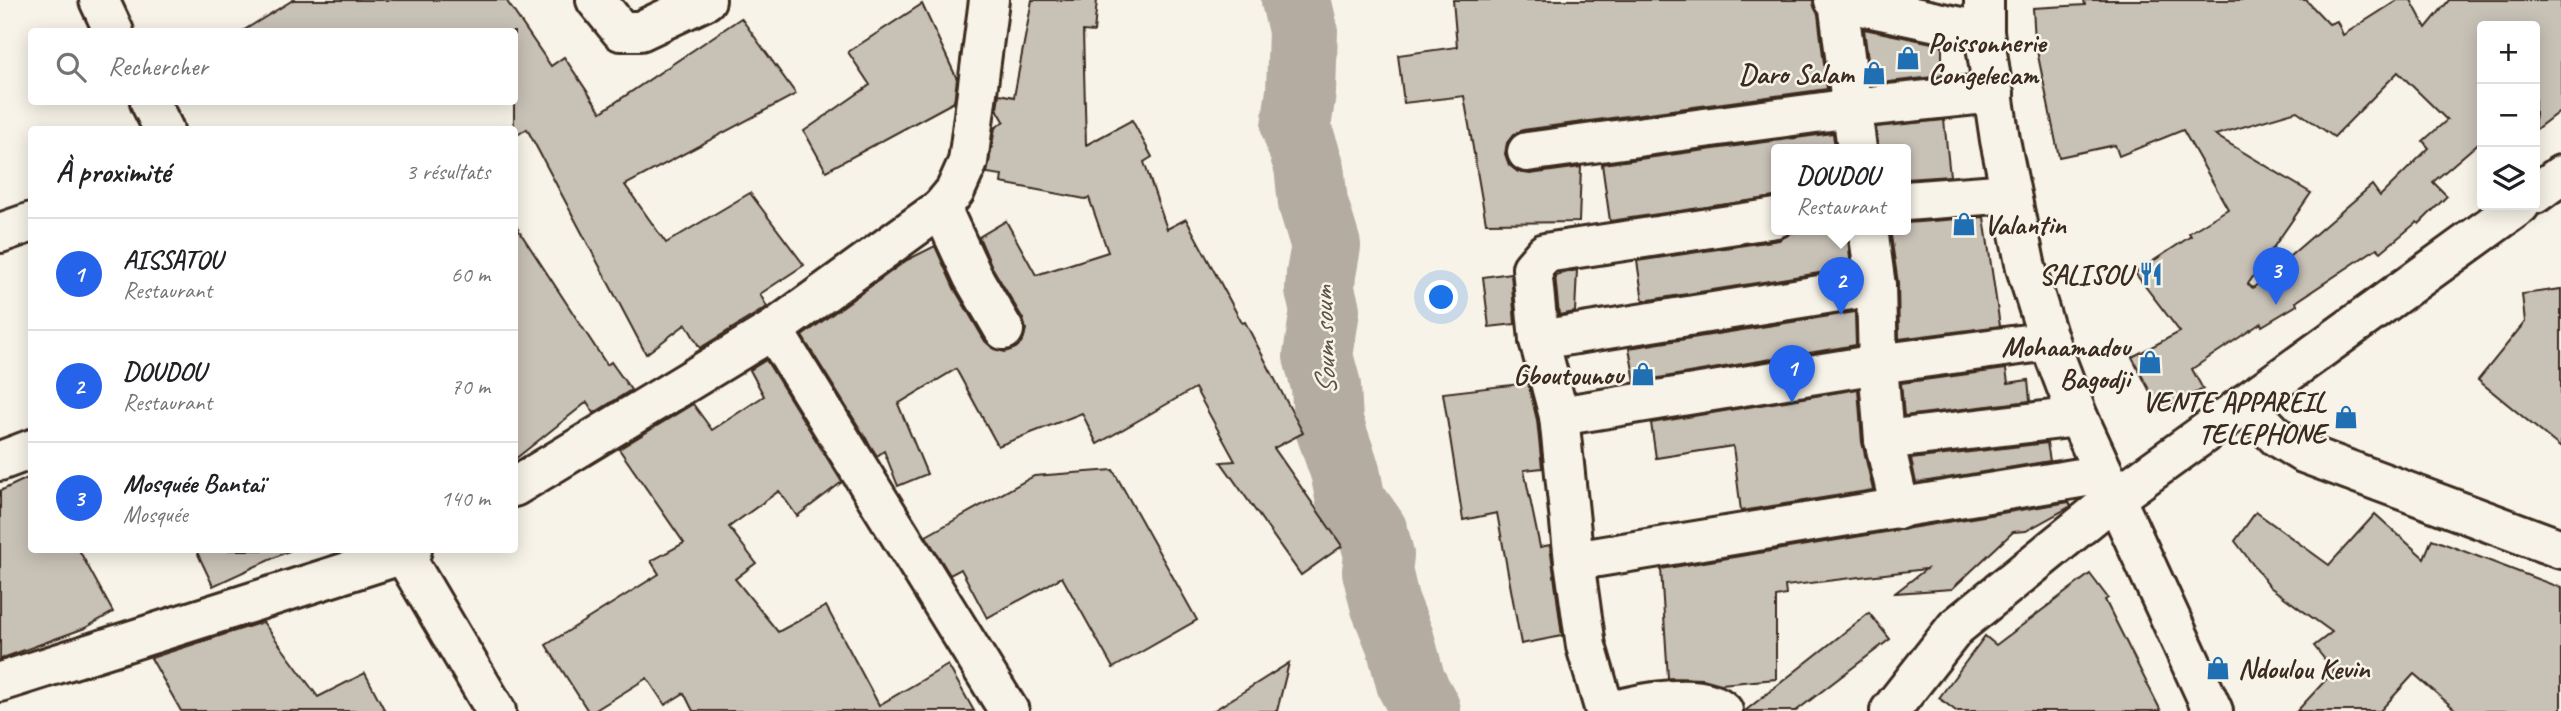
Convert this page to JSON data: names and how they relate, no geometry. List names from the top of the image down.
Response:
{
  "water": ["Soum soum"],
  "places": {
    "shop": [
      "Poissonnerie Congelecam",
      "Daro Salam",
      "Valantin",
      "Mohaamadou Bagodji",
      "Gboutounou",
      "VENTE APPAREIL TELEPHONE",
      "Ndoulou Kevin"
    ],
    "restaurant": ["SALISOU"]
  },
  "page": {
    "map_buttons": ["+", "−"],
    "search": "Rechercher",
    "heading": ["À proximité", "3 résultats"],
    "popup": ["DOUDOU", "Restaurant"],
    "list": [
      {
        "mark": "1",
        "name": "AISSATOU",
        "note": "Restaurant",
        "value": "60 m"
      },
      {
        "mark": "2",
        "name": "DOUDOU",
        "note": "Restaurant",
        "value": "70 m"
      },
      {
        "mark": "3",
        "name": "Mosquée Bantaï",
        "note": "Mosquée",
        "value": "140 m"
      }
    ],
    "pins": ["3", "2", "1"]
  }
}
